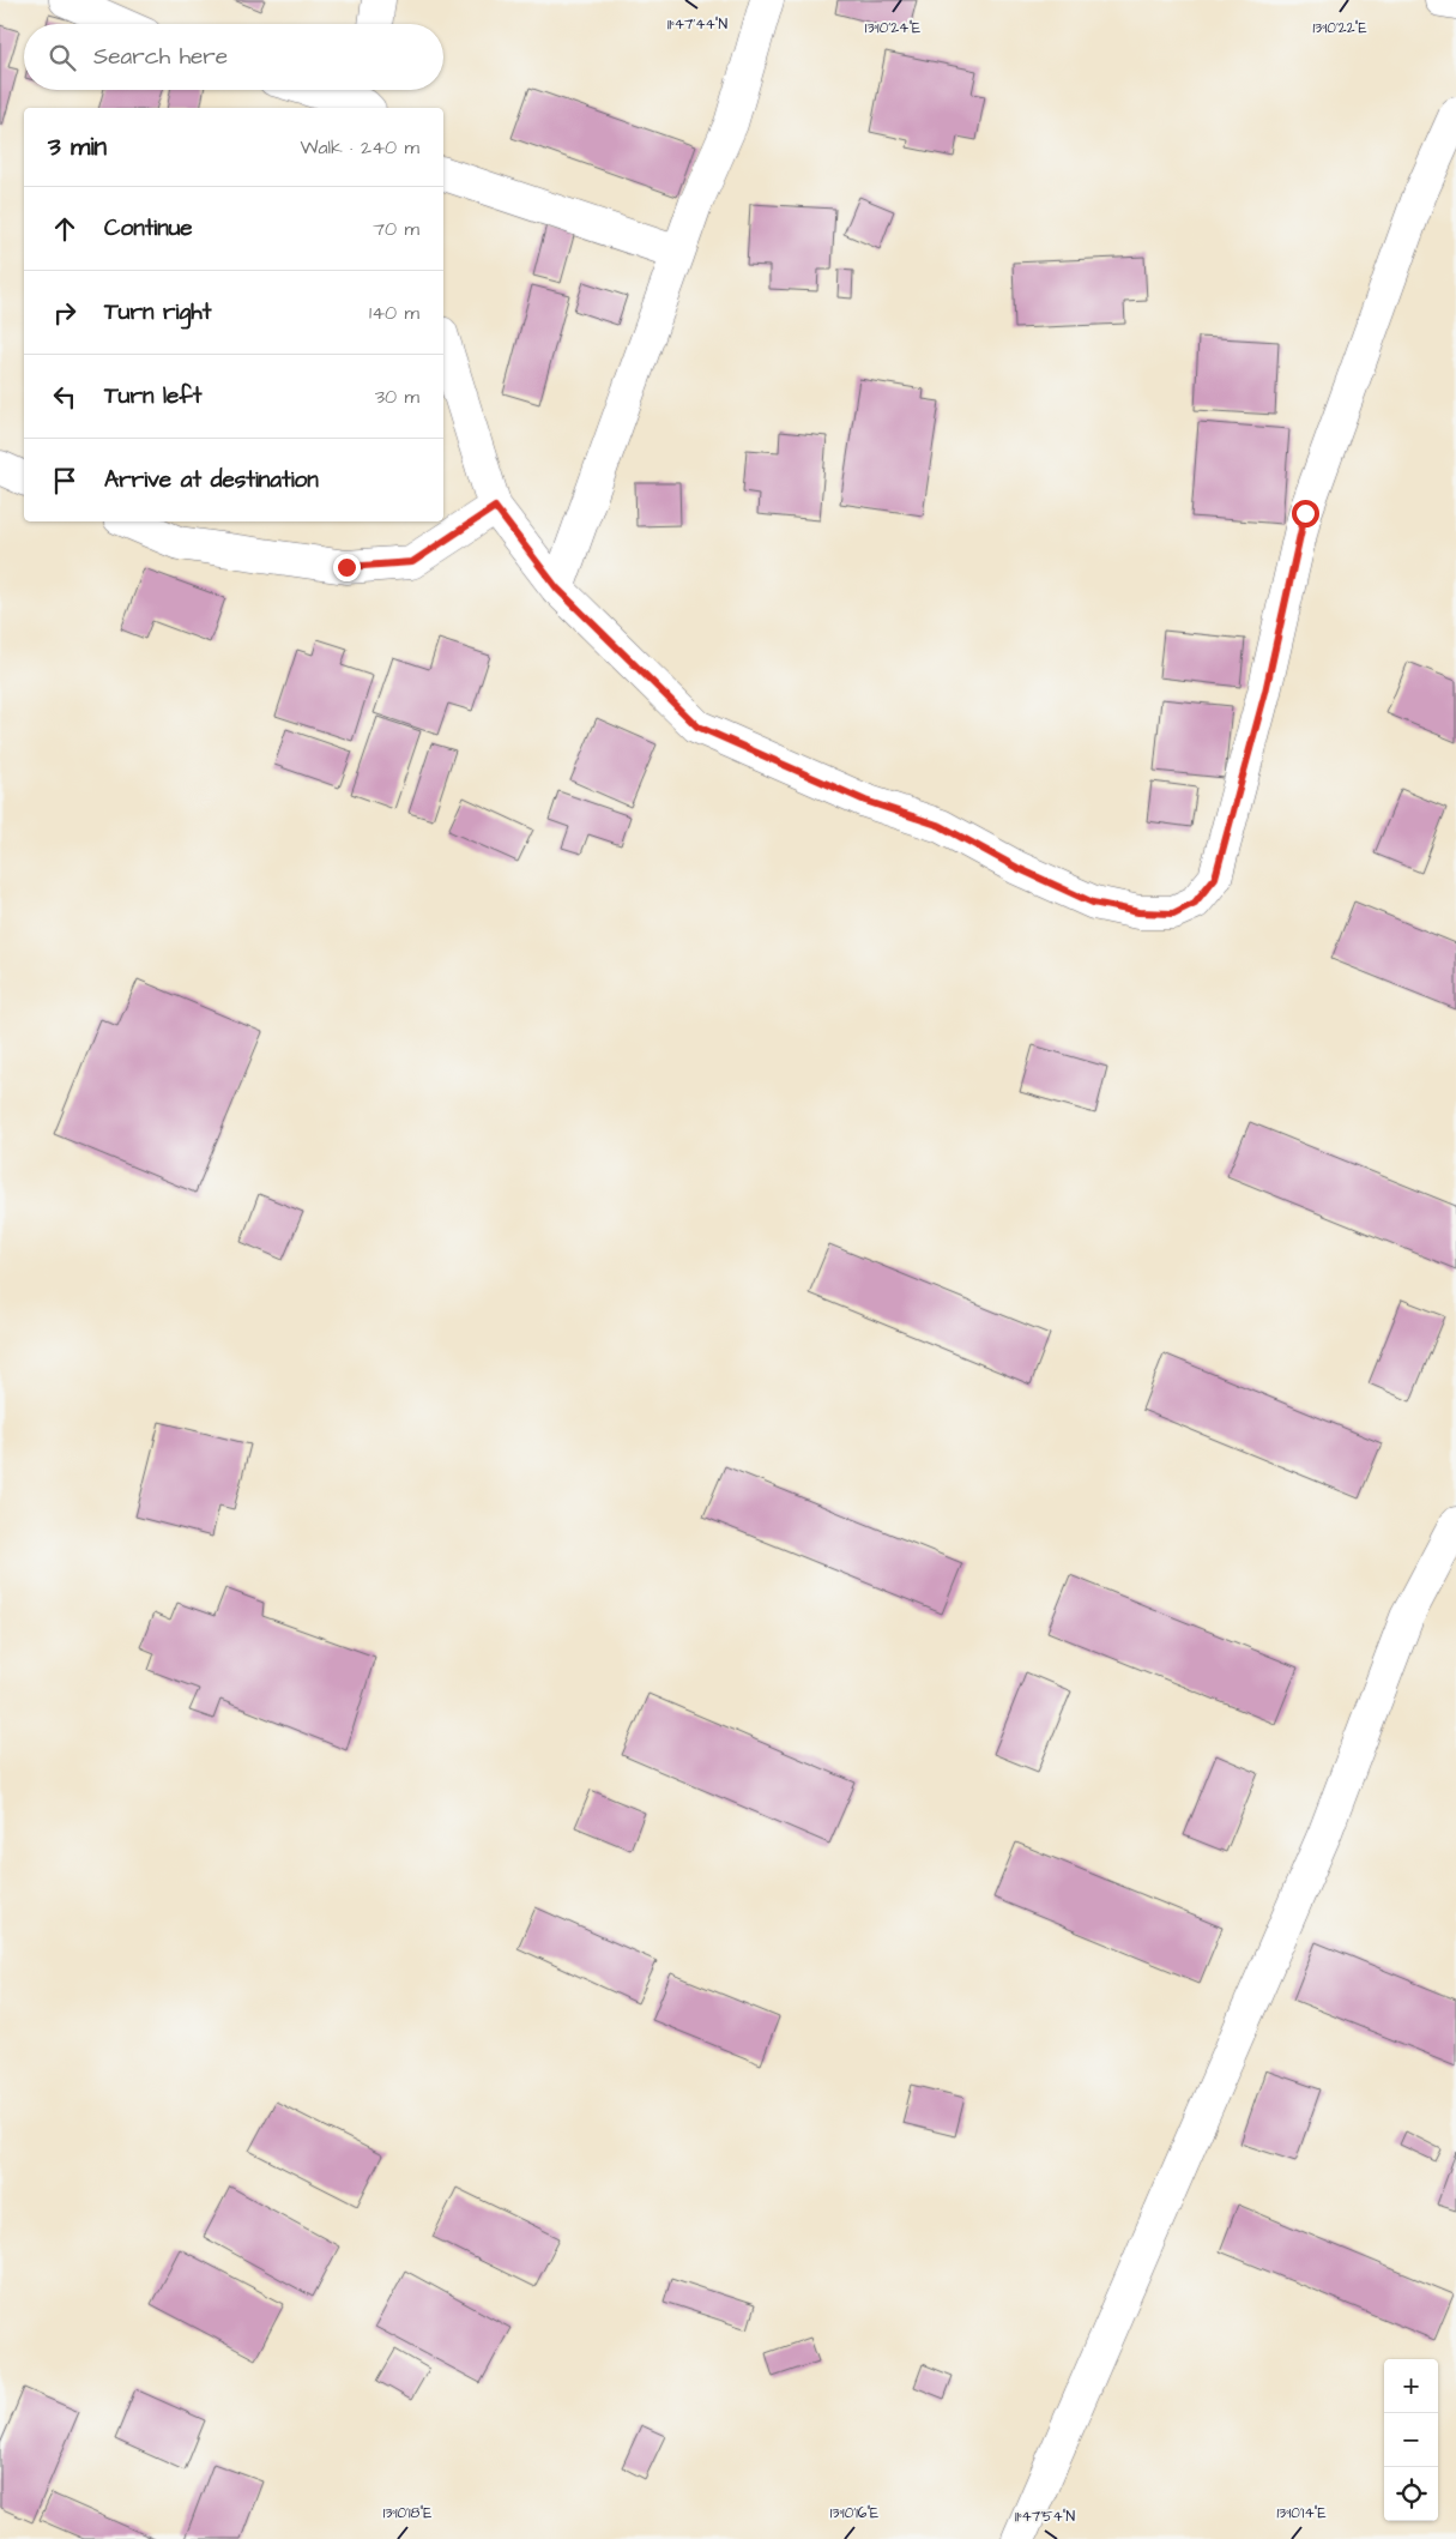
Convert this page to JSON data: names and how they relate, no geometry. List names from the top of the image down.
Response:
{
  "page": {
    "search": "Search here",
    "heading": ["3 min", "Walk · 240 m"],
    "list": [
      ["Continue", "70 m"],
      ["Turn right", "140 m"],
      ["Turn left", "30 m"],
      "Arrive at destination"
    ],
    "map_buttons": ["+", "−"]
  },
  "coordinates": [
    "11°47'44\"N",
    "13°10'24\"E",
    "13°10'22\"E",
    "13°10'18\"E",
    "13°10'16\"E",
    "13°10'14\"E",
    "11°47'54\"N"
  ]
}
